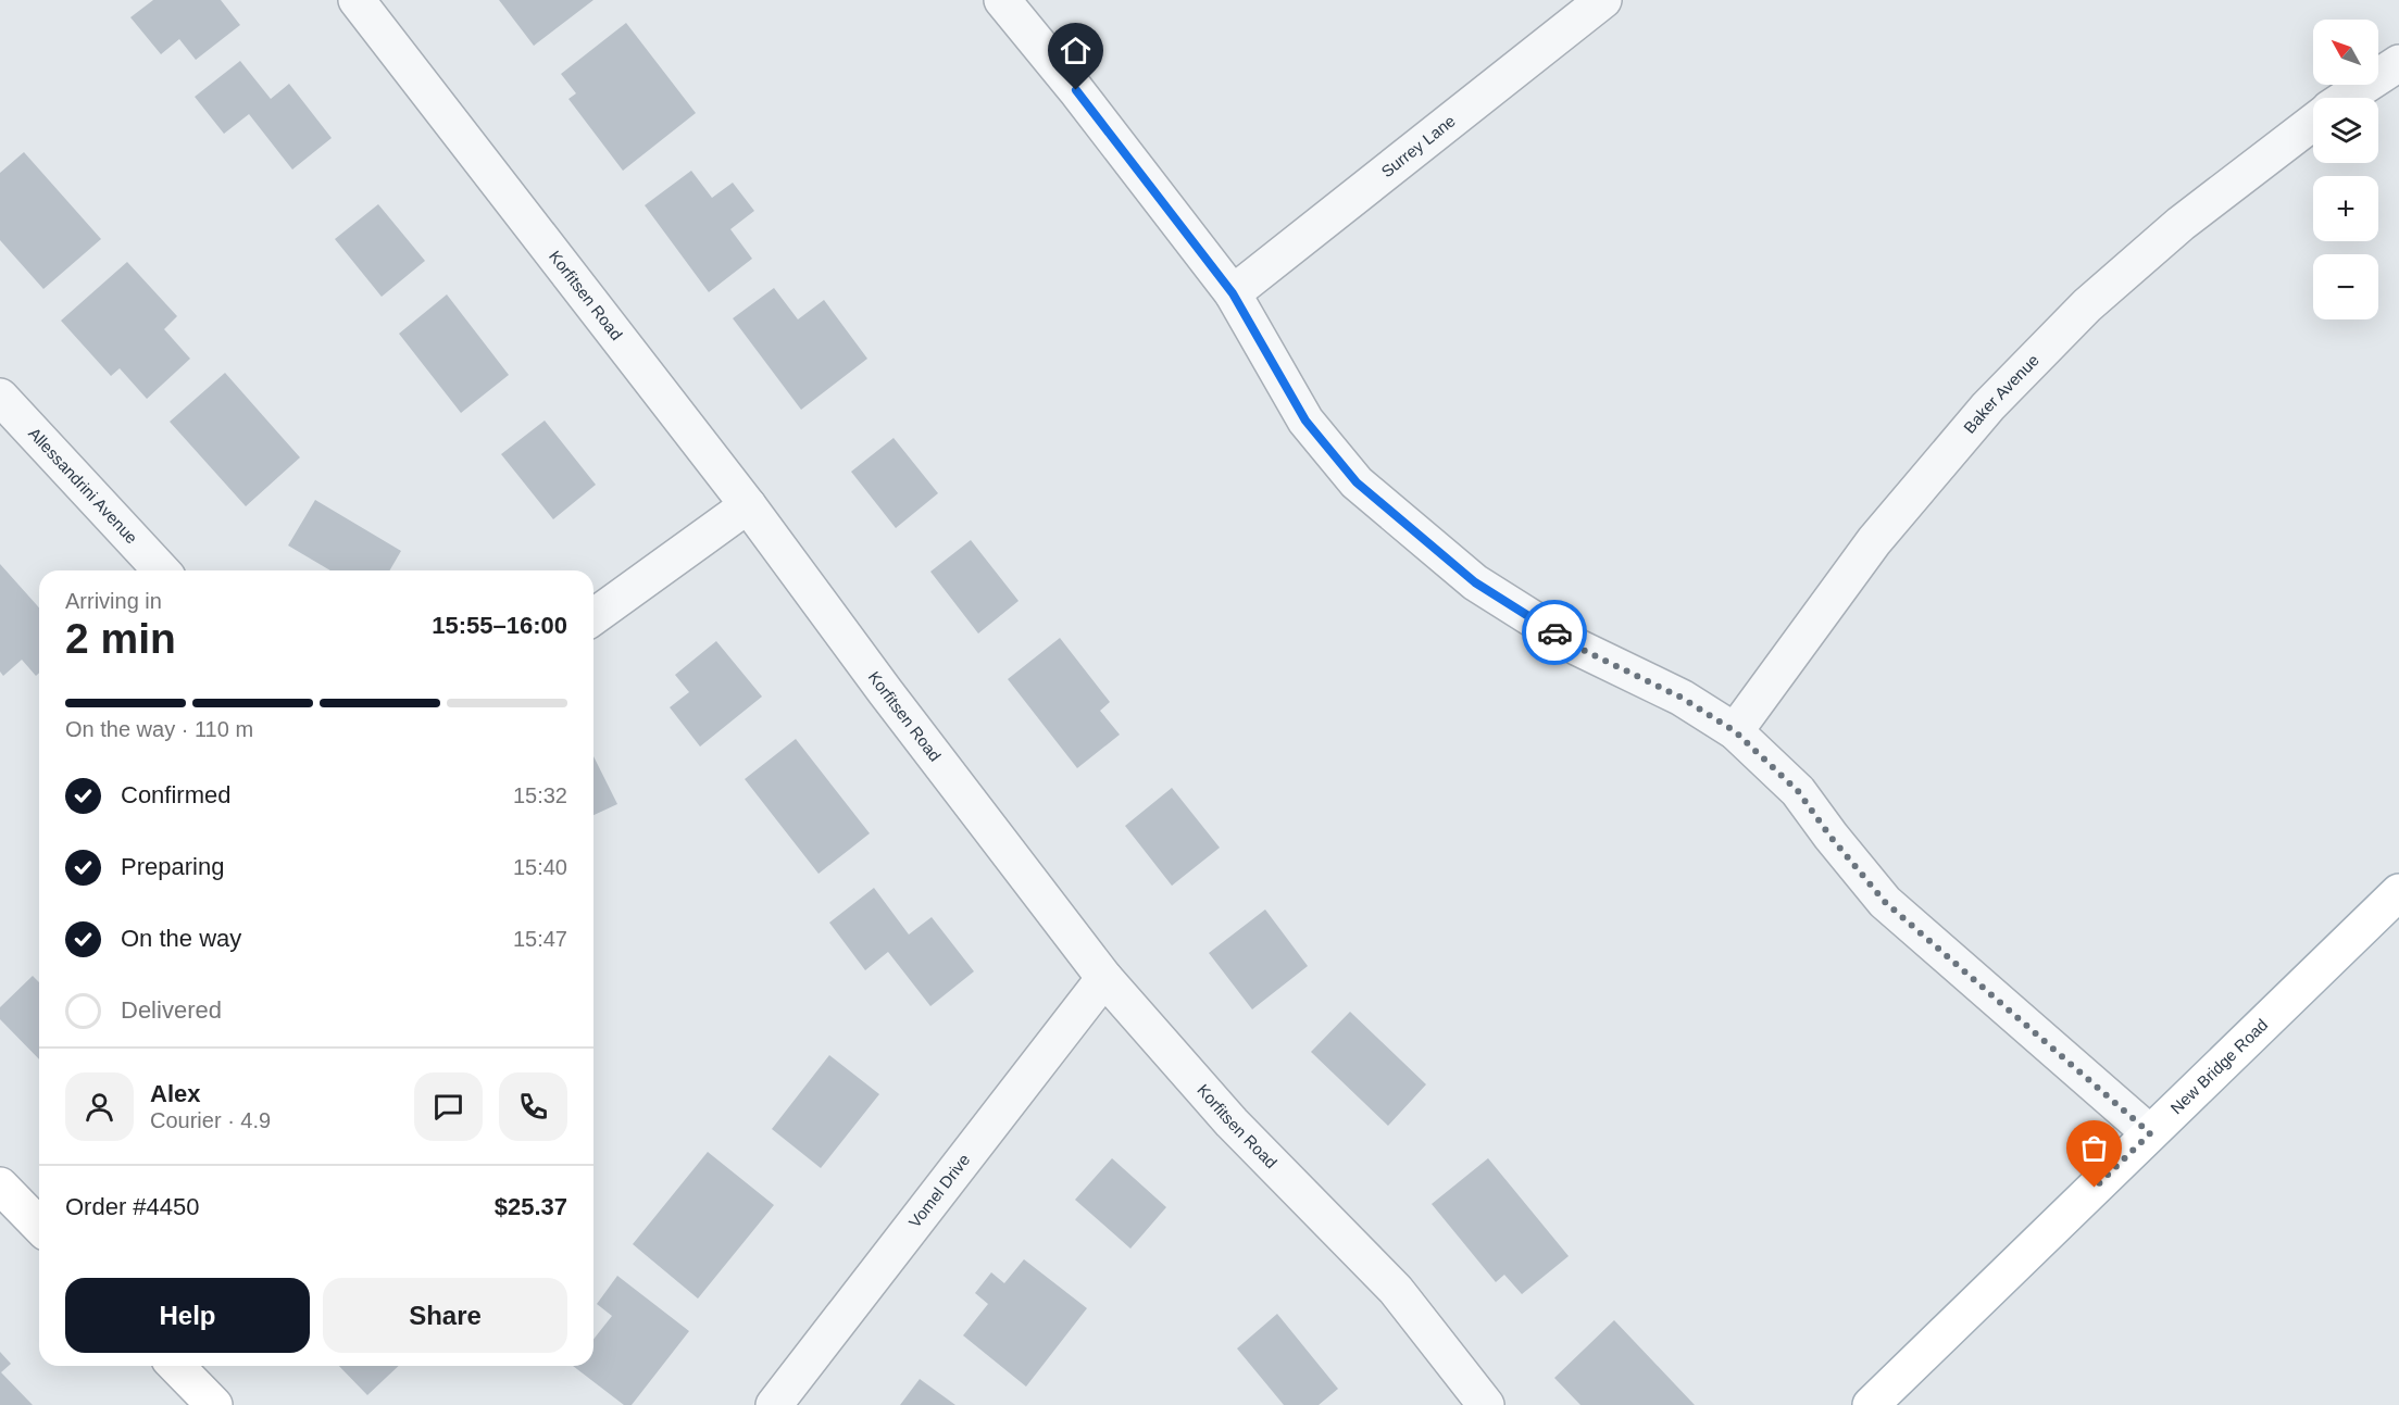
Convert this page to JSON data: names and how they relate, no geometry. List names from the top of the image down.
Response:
{
  "streets": {
    "main road": ["New Bridge Road"],
    "street": [
      "Surrey Lane",
      "Korfitsen Road",
      "Baker Avenue",
      "Allessandrini Avenue",
      "Vomel Drive"
    ]
  },
  "crossings": [
    ["Korfitsen Road", "Vomel Drive"]
  ],
  "north": "top left",
  "page": {
    "map_buttons": ["+", "−"],
    "heading": ["2 min", "Arriving in", "15:55–16:00"],
    "panel": [
      "Alex",
      "Courier · 4.9",
      "Order #4450",
      "$25.37"
    ],
    "bar": "On the way · 110 m",
    "list": [
      ["Confirmed", "15:32"],
      ["Preparing", "15:40"],
      ["On the way", "15:47"],
      "Delivered"
    ],
    "buttons": ["Help", "Share"]
  }
}
